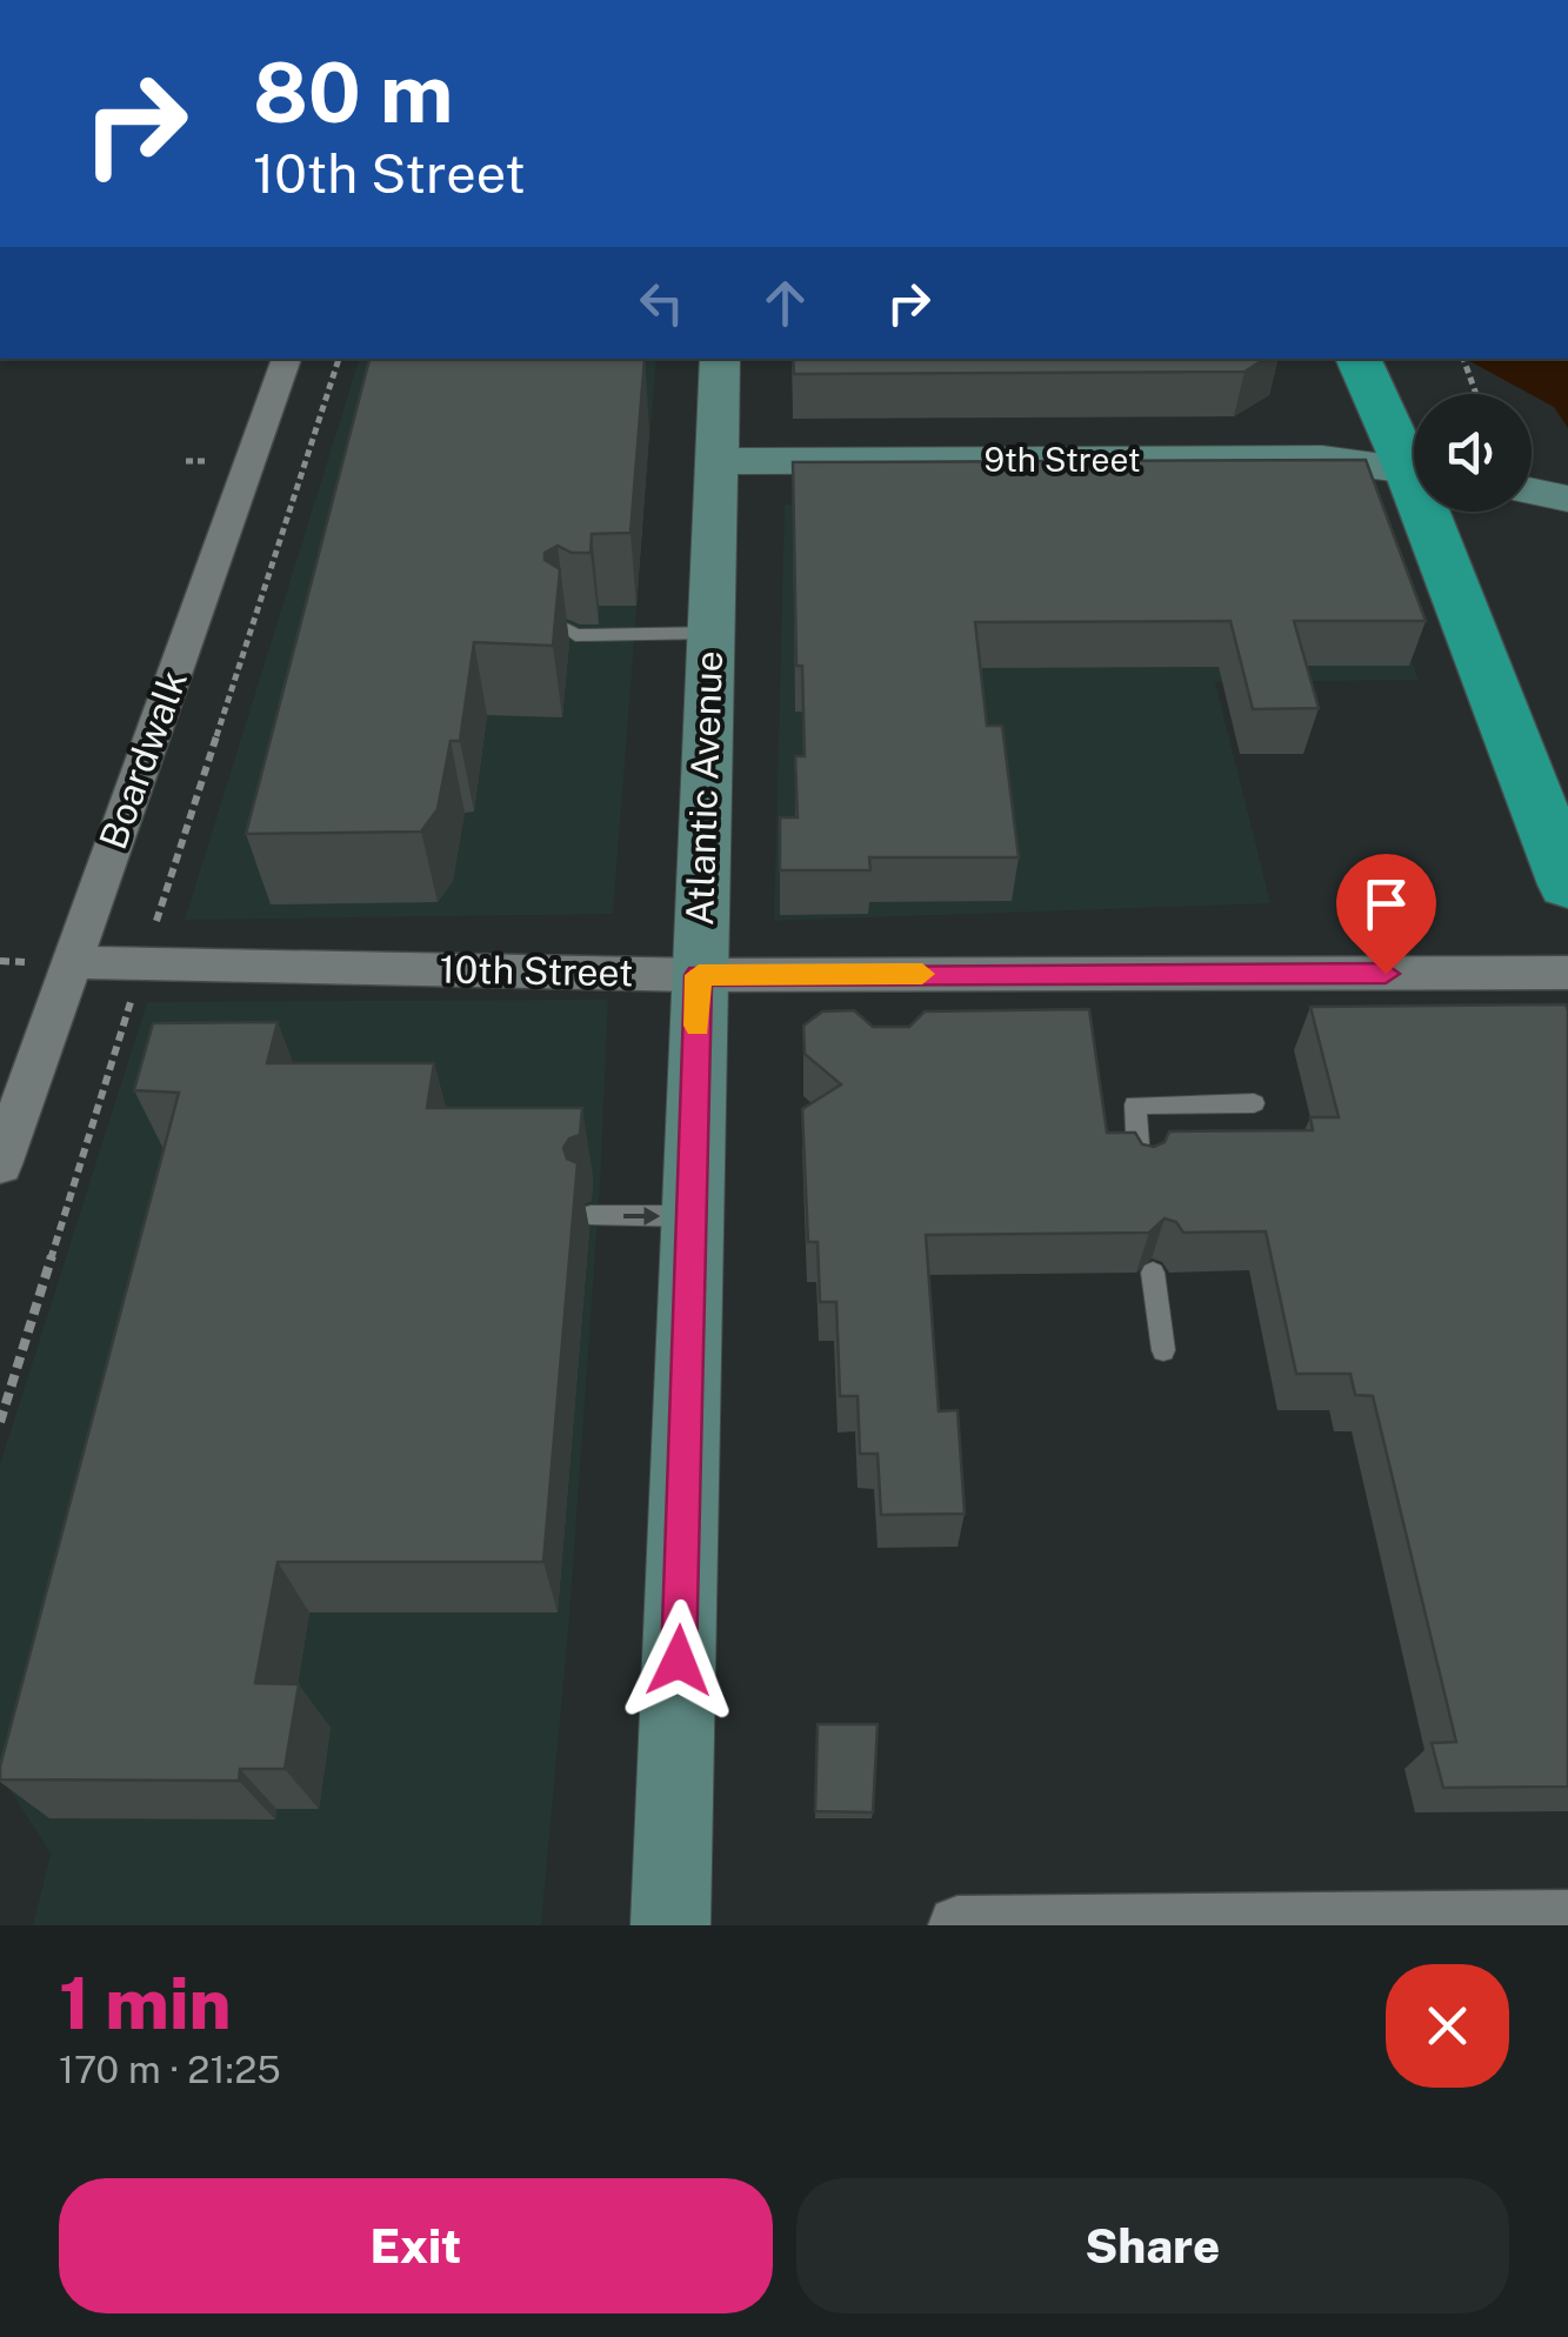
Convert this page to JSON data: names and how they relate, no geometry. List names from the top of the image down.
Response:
{
  "streets": {
    "main road": ["9th Street", "Atlantic Avenue"],
    "street": ["Boardwalk", "10th Street"]
  },
  "crossings": [
    ["9th Street", "Atlantic Avenue"],
    ["Boardwalk", "10th Street"],
    ["Atlantic Avenue", "10th Street"]
  ],
  "page": {
    "turn": ["80 m", "10th Street"],
    "heading": ["1 min", "170 m · 21:25"],
    "buttons": ["Exit", "Share"]
  }
}
